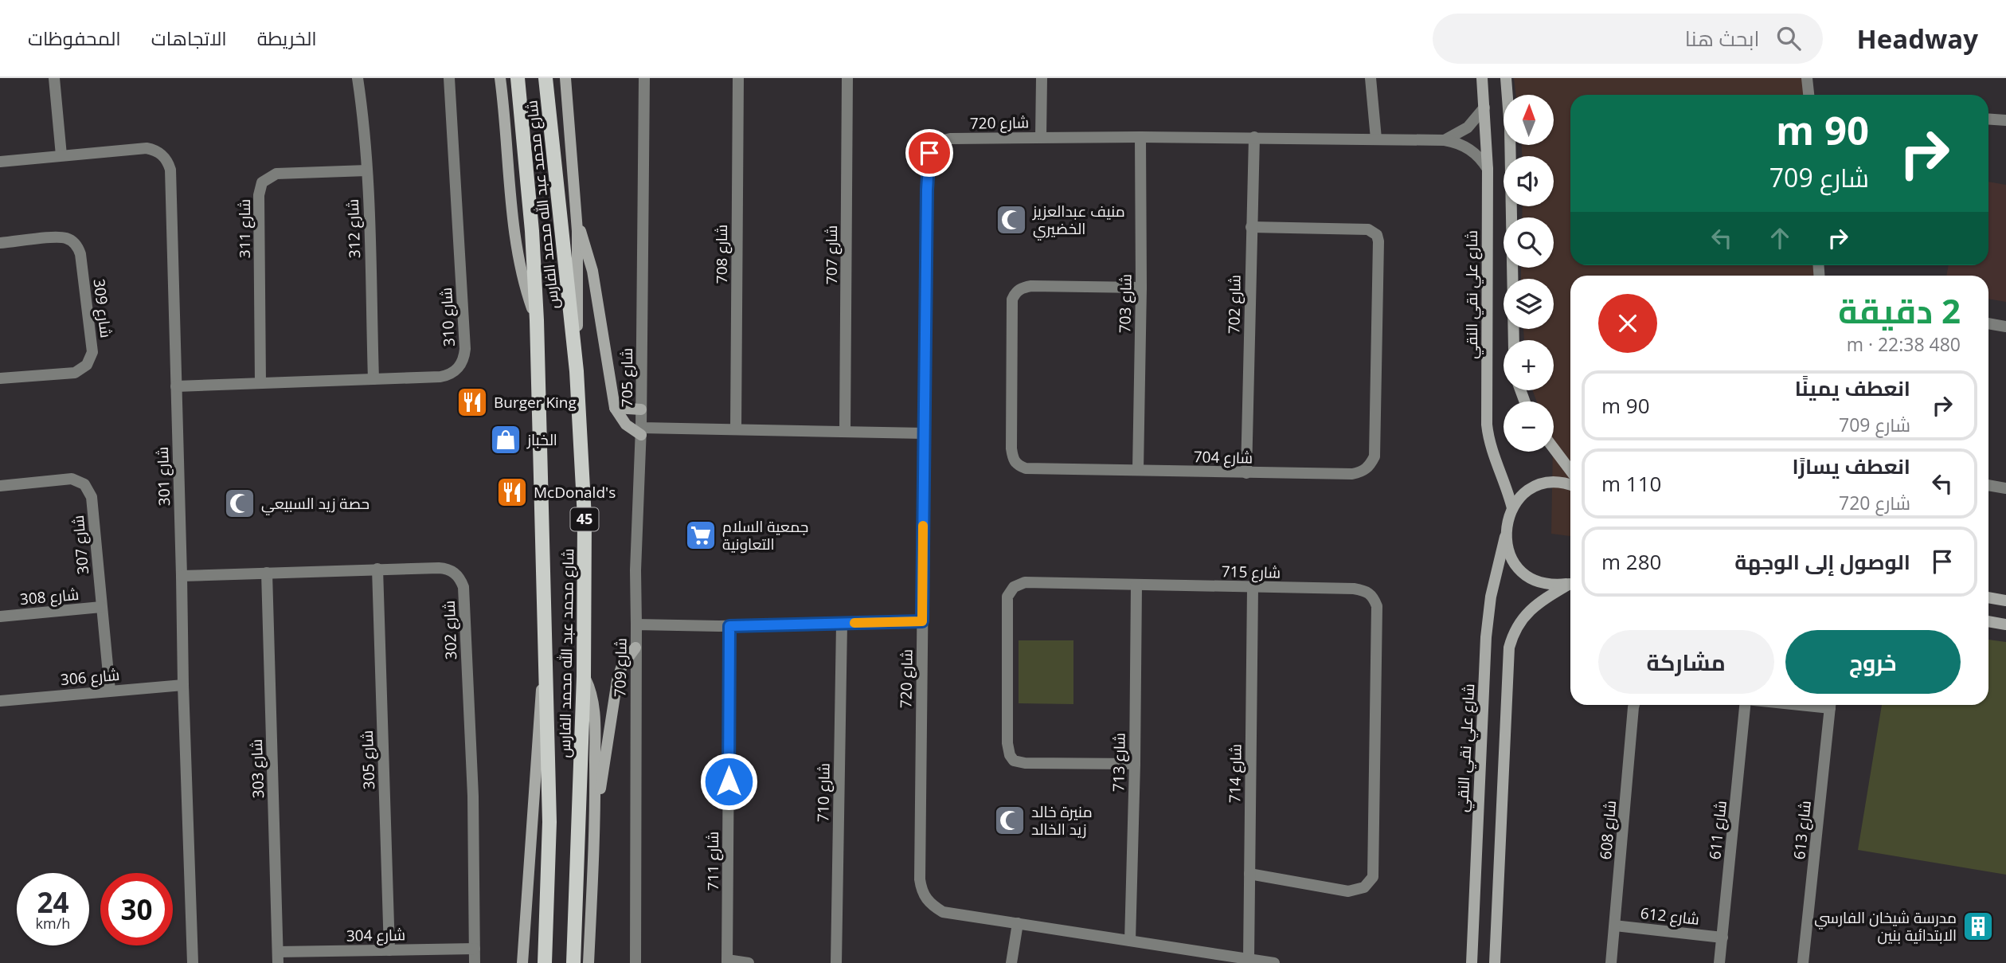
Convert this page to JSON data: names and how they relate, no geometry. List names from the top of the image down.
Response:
{
  "streets": {
    "main road": ["شارع محمد عبد الله محمد الفارس", "45"],
    "street": [
      "شارع 720",
      "شارع 311",
      "شارع 312",
      "شارع 708",
      "شارع 707",
      "شارع علي نقي النقي",
      "شارع 703",
      "شارع 702",
      "شارع 309",
      "شارع 310",
      "شارع 705",
      "شارع 704",
      "شارع 301",
      "شارع 307",
      "شارع 715",
      "شارع 308",
      "شارع 302",
      "شارع 709",
      "شارع 306",
      "شارع 305",
      "شارع 713",
      "شارع 303",
      "شارع 714",
      "شارع 710",
      "شارع 608",
      "شارع 611",
      "شارع 613",
      "شارع 711",
      "شارع 612",
      "شارع 304"
    ]
  },
  "crossings": [
    ["شارع 720", "شارع علي نقي النقي"],
    ["شارع 720", "شارع 703"],
    ["شارع 720", "شارع 702"],
    ["شارع 720", "شارع 705"],
    ["شارع 720", "شارع 709"],
    ["شارع 720", "شارع 713"],
    ["شارع 720", "شارع 714"],
    ["شارع 311", "شارع 312"],
    ["شارع 311", "شارع 310"],
    ["شارع 312", "شارع 310"],
    ["شارع 708", "شارع 705"],
    ["شارع 707", "شارع 705"],
    ["شارع 703", "شارع 704"],
    ["شارع 702", "شارع 704"],
    ["شارع 310", "شارع 301"],
    ["شارع 301", "شارع 302"],
    ["شارع 301", "شارع 306"],
    ["شارع 307", "شارع 308"],
    ["شارع 307", "شارع 306"],
    ["شارع 715", "شارع 713"],
    ["شارع 715", "شارع 714"],
    ["شارع 302", "شارع 305"],
    ["شارع 302", "شارع 303"],
    ["شارع 302", "شارع 304"],
    ["شارع 709", "شارع 710"],
    ["شارع 709", "شارع 711"],
    ["شارع 305", "شارع 304"],
    ["شارع 303", "شارع 304"],
    ["شارع 608", "شارع 612"],
    ["شارع 611", "شارع 612"]
  ],
  "places": {
    "mosque": ["منيف عبدالعزيز الخضيري", "حصة زيد السبيعي", "منيرة خالد زيد الخالد"],
    "restaurant": ["Burger King", "McDonald's"],
    "shop": ["الخباز"],
    "supermarket": ["جمعية السلام التعاونية"],
    "building": ["مدرسة شيخان الفارسي الابتدائية بنين"]
  },
  "north": "top",
  "page": {
    "header": "Headway",
    "search": "ابحث هنا",
    "nav": ["الخريطة", "الاتجاهات", "المحفوظات"],
    "map_buttons": ["+", "−"],
    "turn": ["90 m", "شارع 709"],
    "heading": ["2 دقيقة", "480 m · 22:38"],
    "list": [
      {
        "name": "انعطف يمينًا",
        "note": "شارع 709",
        "value": "90 m"
      },
      {
        "name": "انعطف يسارًا",
        "note": "شارع 720",
        "value": "110 m"
      },
      {
        "name": "الوصول إلى الوجهة",
        "value": "280 m"
      }
    ],
    "buttons": ["خروج", "مشاركة"],
    "speed": "24 km/h",
    "limit": "30"
  }
}
